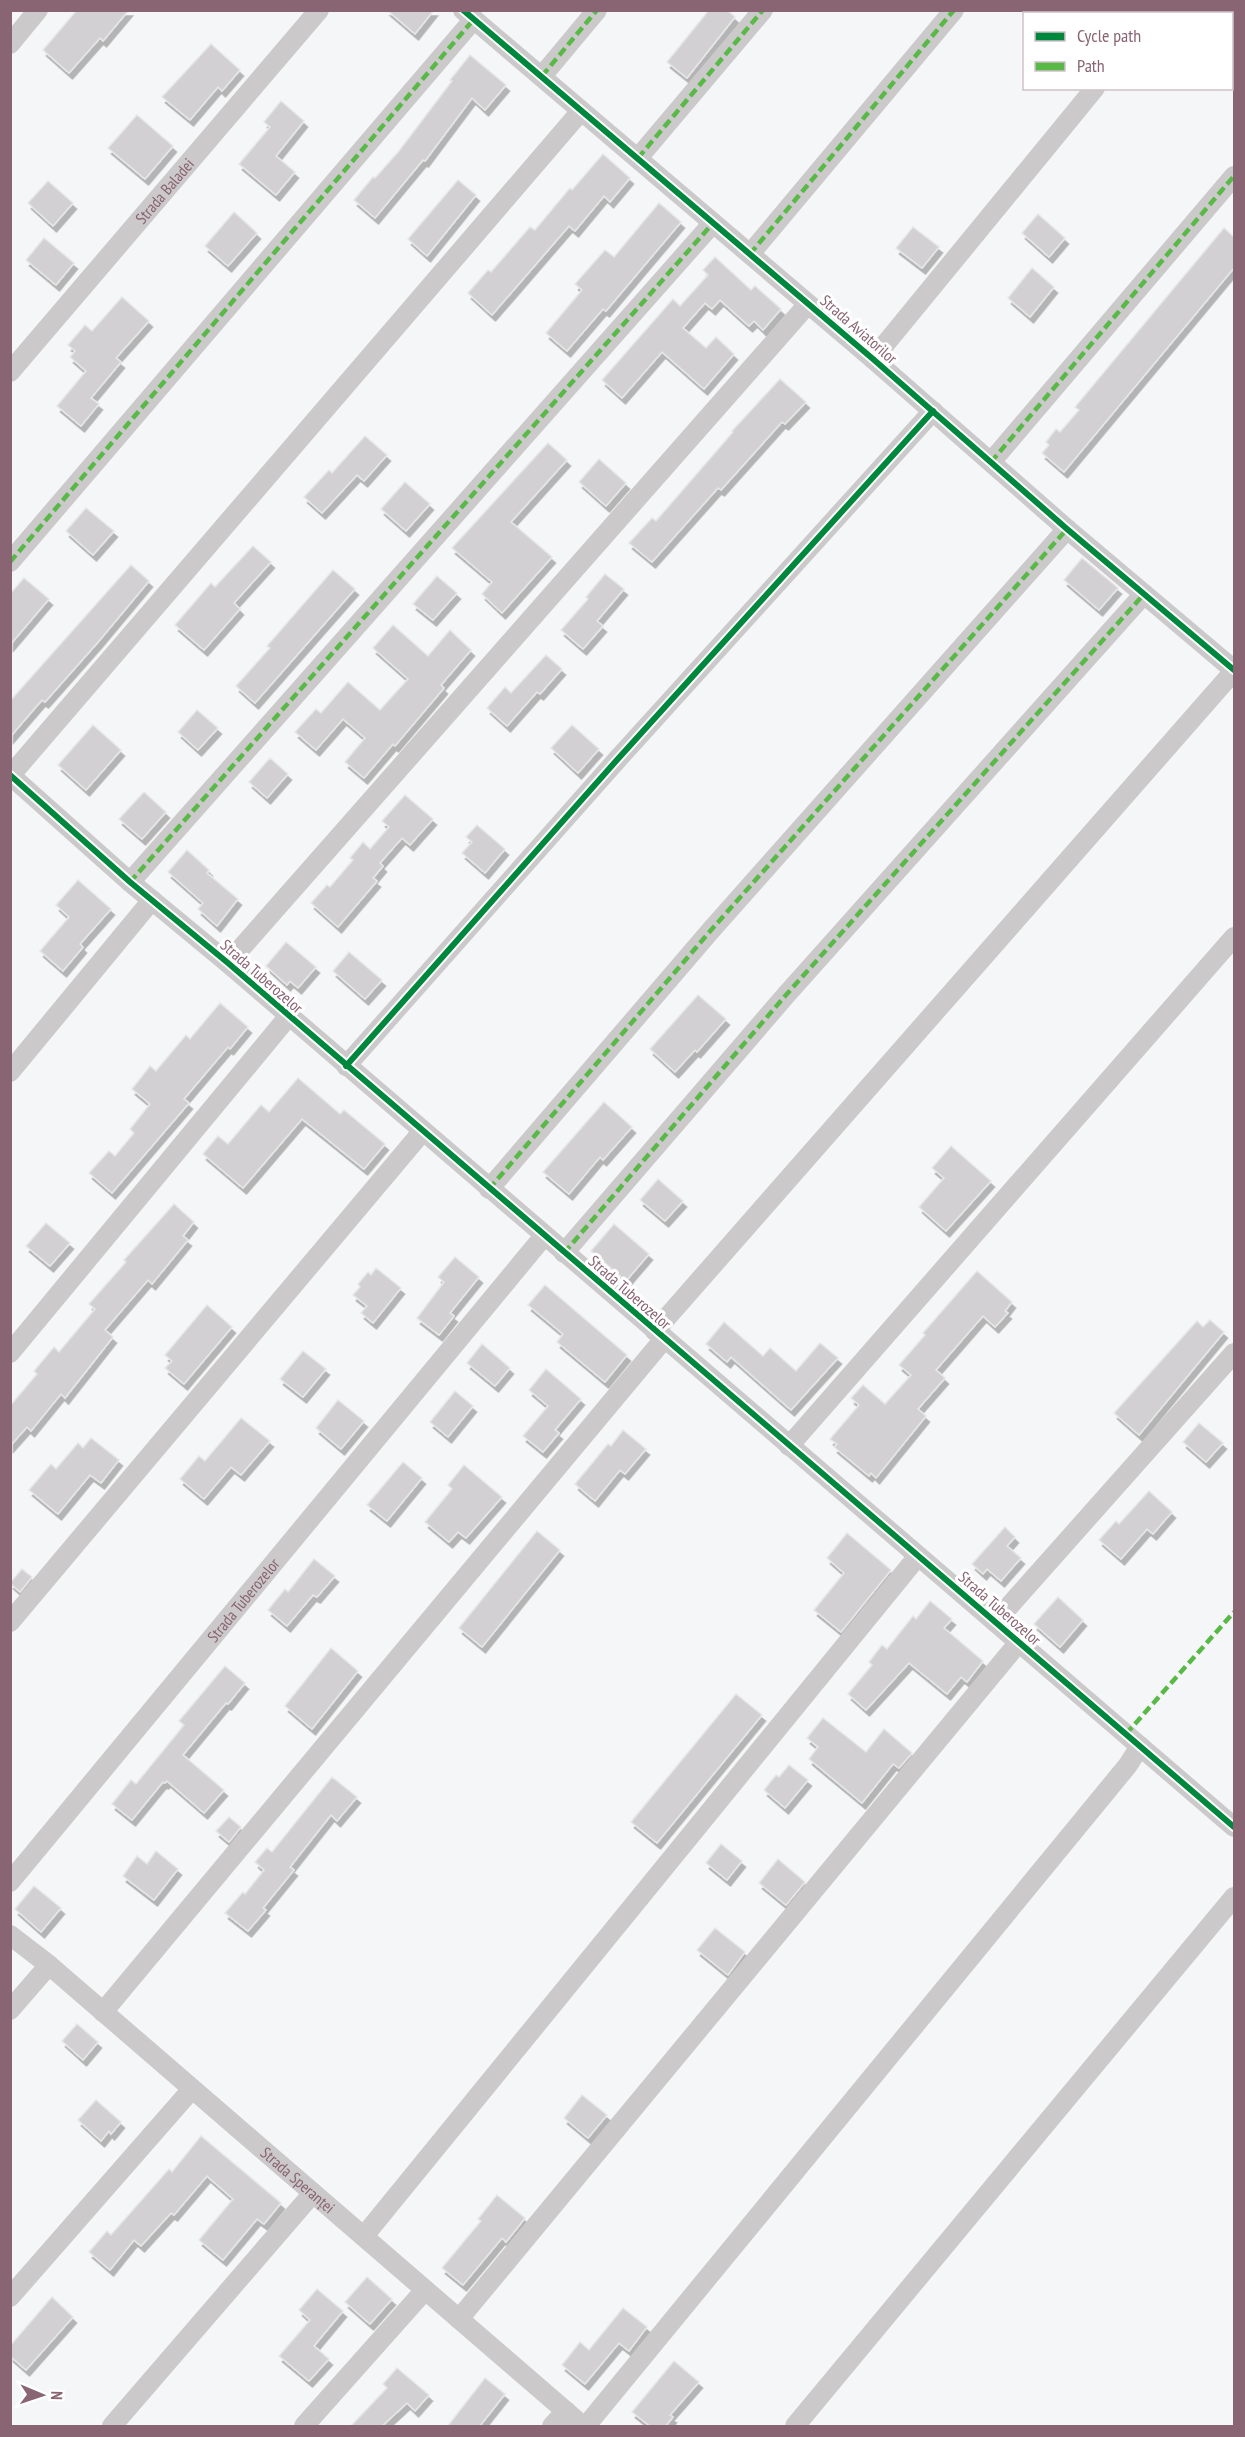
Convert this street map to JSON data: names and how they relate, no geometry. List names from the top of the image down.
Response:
{
  "streets": {
    "street": [
      "Strada Baladei",
      "Strada Aviatorilor",
      "Strada Tuberozelor",
      "Strada Speranței"
    ]
  },
  "legend": ["Cycle path", "Path"],
  "north": "right"
}
